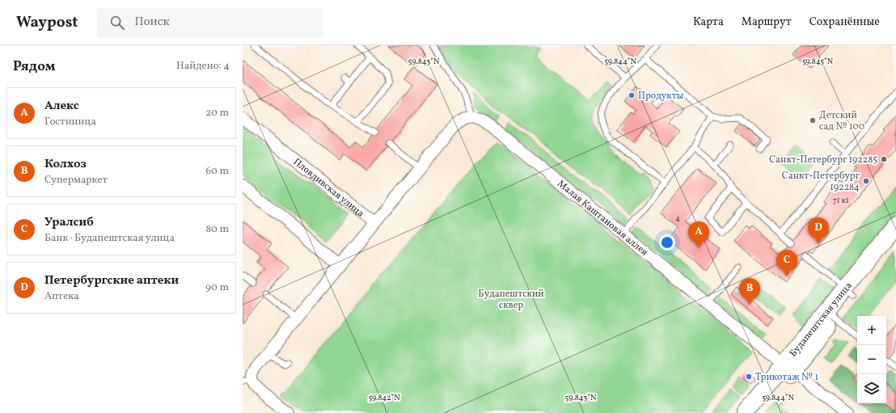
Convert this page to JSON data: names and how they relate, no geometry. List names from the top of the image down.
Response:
{
  "streets": {
    "street": ["Пловдивская улица", "Малая Каштановая аллея", "Будапештская улица"]
  },
  "crossings": [
    ["Малая Каштановая аллея", "Будапештская улица"]
  ],
  "parks": ["Будапештский сквер"],
  "places": [
    "Продукты",
    "Детский сад № 100",
    "Санкт-Петербург 192285",
    "Санкт-Петербург 192284",
    "Трикотаж № 1"
  ],
  "house_numbers": ["71 к1", "4"],
  "page": {
    "header": "Waypost",
    "search": "Поиск",
    "nav": ["Карта", "Маршрут", "Сохранённые"],
    "heading": ["Рядом", "Найдено: 4"],
    "list": [
      {
        "mark": "A",
        "name": "Алекс",
        "note": "Гостиница",
        "value": "20 m"
      },
      {
        "mark": "B",
        "name": "Колхоз",
        "note": "Супермаркет",
        "value": "60 m"
      },
      {
        "mark": "C",
        "name": "Уралсиб",
        "note": "Банк · Будапештская улица",
        "value": "80 m"
      },
      {
        "mark": "D",
        "name": "Петербургские аптеки",
        "note": "Аптека",
        "value": "90 m"
      }
    ],
    "pins": [
      "D",
      "A",
      "C",
      "B"
    ],
    "map_buttons": ["+", "−"]
  },
  "coordinates": [
    "59.843°N",
    "59.844°N",
    "59.845°N",
    "59.842°N"
  ]
}
